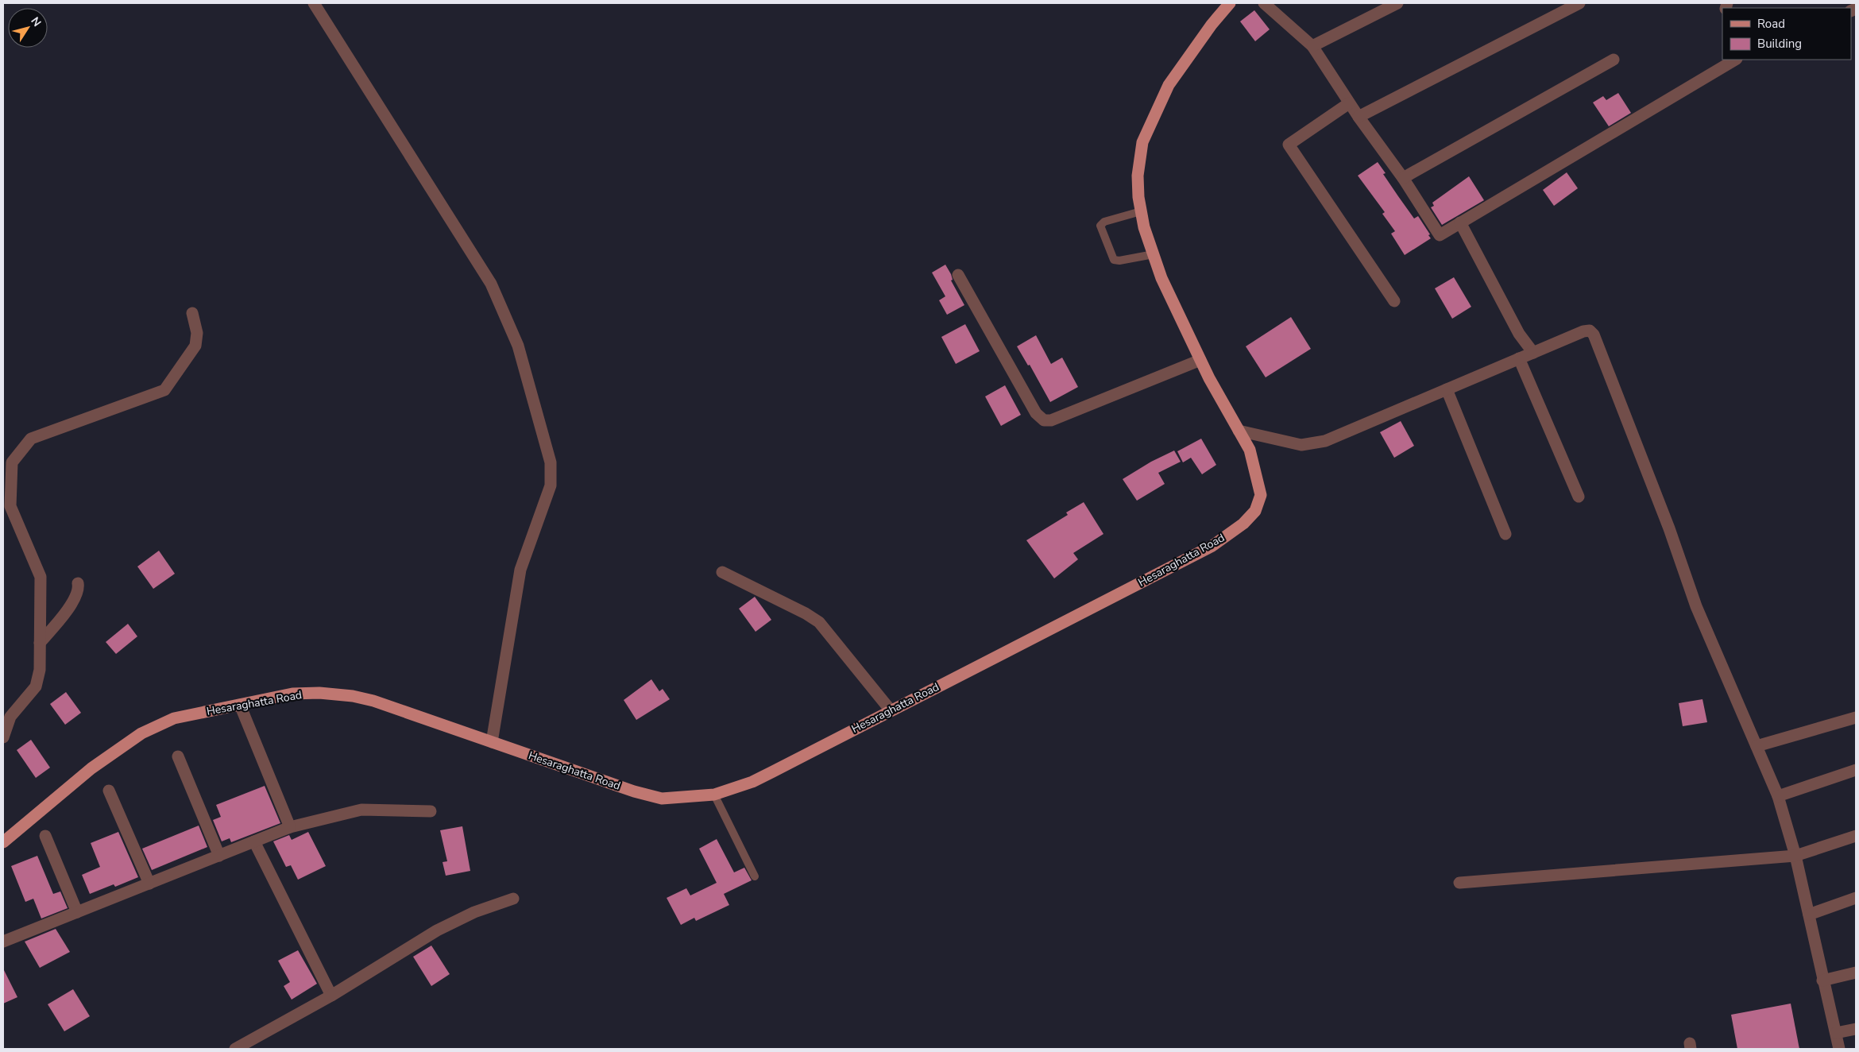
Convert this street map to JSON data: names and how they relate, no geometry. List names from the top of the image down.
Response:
{
  "streets": {
    "main road": ["Hesaraghatta Road"]
  },
  "legend": ["Road", "Building"],
  "north": "top right"
}
